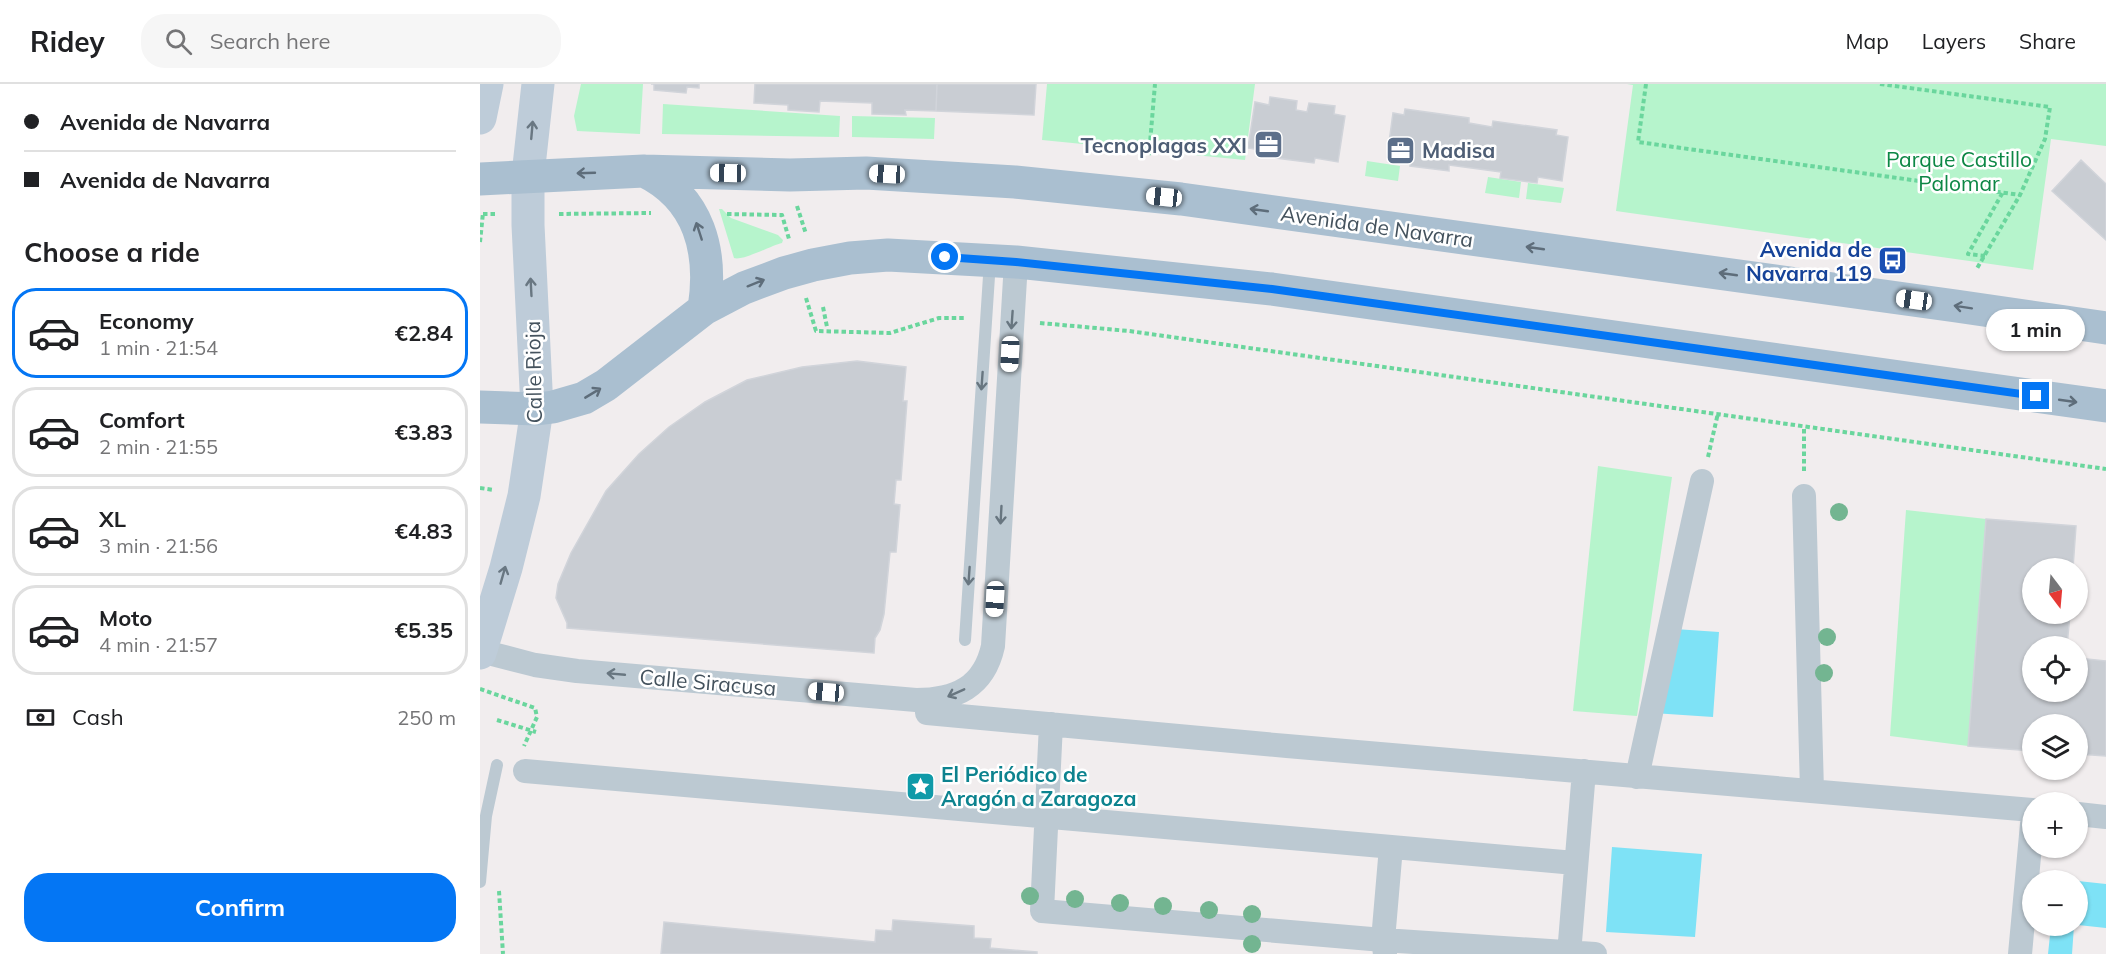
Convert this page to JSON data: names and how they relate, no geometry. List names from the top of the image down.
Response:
{
  "streets": {
    "main road": ["Avenida de Navarra", "Calle Rioja"],
    "street": ["Calle Siracusa"]
  },
  "crossings": [
    ["Avenida de Navarra", "Calle Rioja"],
    ["Calle Rioja", "Calle Siracusa"]
  ],
  "one_way": ["Calle Rioja"],
  "parks": ["Parque Castillo Palomar"],
  "places": {
    "office": ["Tecnoplagas XXI", "Madisa"],
    "bus stop": ["Avenida de Navarra 119"],
    "place": ["El Periódico de Aragón a Zaragoza"]
  },
  "north": "bottom",
  "page": {
    "header": "Ridey",
    "search": "Search here",
    "nav": ["Map", "Layers", "Share"],
    "banner": ["Avenida de Navarra", "Avenida de Navarra"],
    "heading": "Choose a ride",
    "list": [
      {
        "name": "Economy",
        "note": "1 min · 21:54",
        "value": "€2.84"
      },
      {
        "name": "Comfort",
        "note": "2 min · 21:55",
        "value": "€3.83"
      },
      {
        "name": "XL",
        "note": "3 min · 21:56",
        "value": "€4.83"
      },
      {
        "name": "Moto",
        "note": "4 min · 21:57",
        "value": "€5.35"
      }
    ],
    "bubble": "1 min",
    "map_buttons": ["+", "−"],
    "pay": ["Cash", "250 m"],
    "buttons": "Confirm"
  }
}
